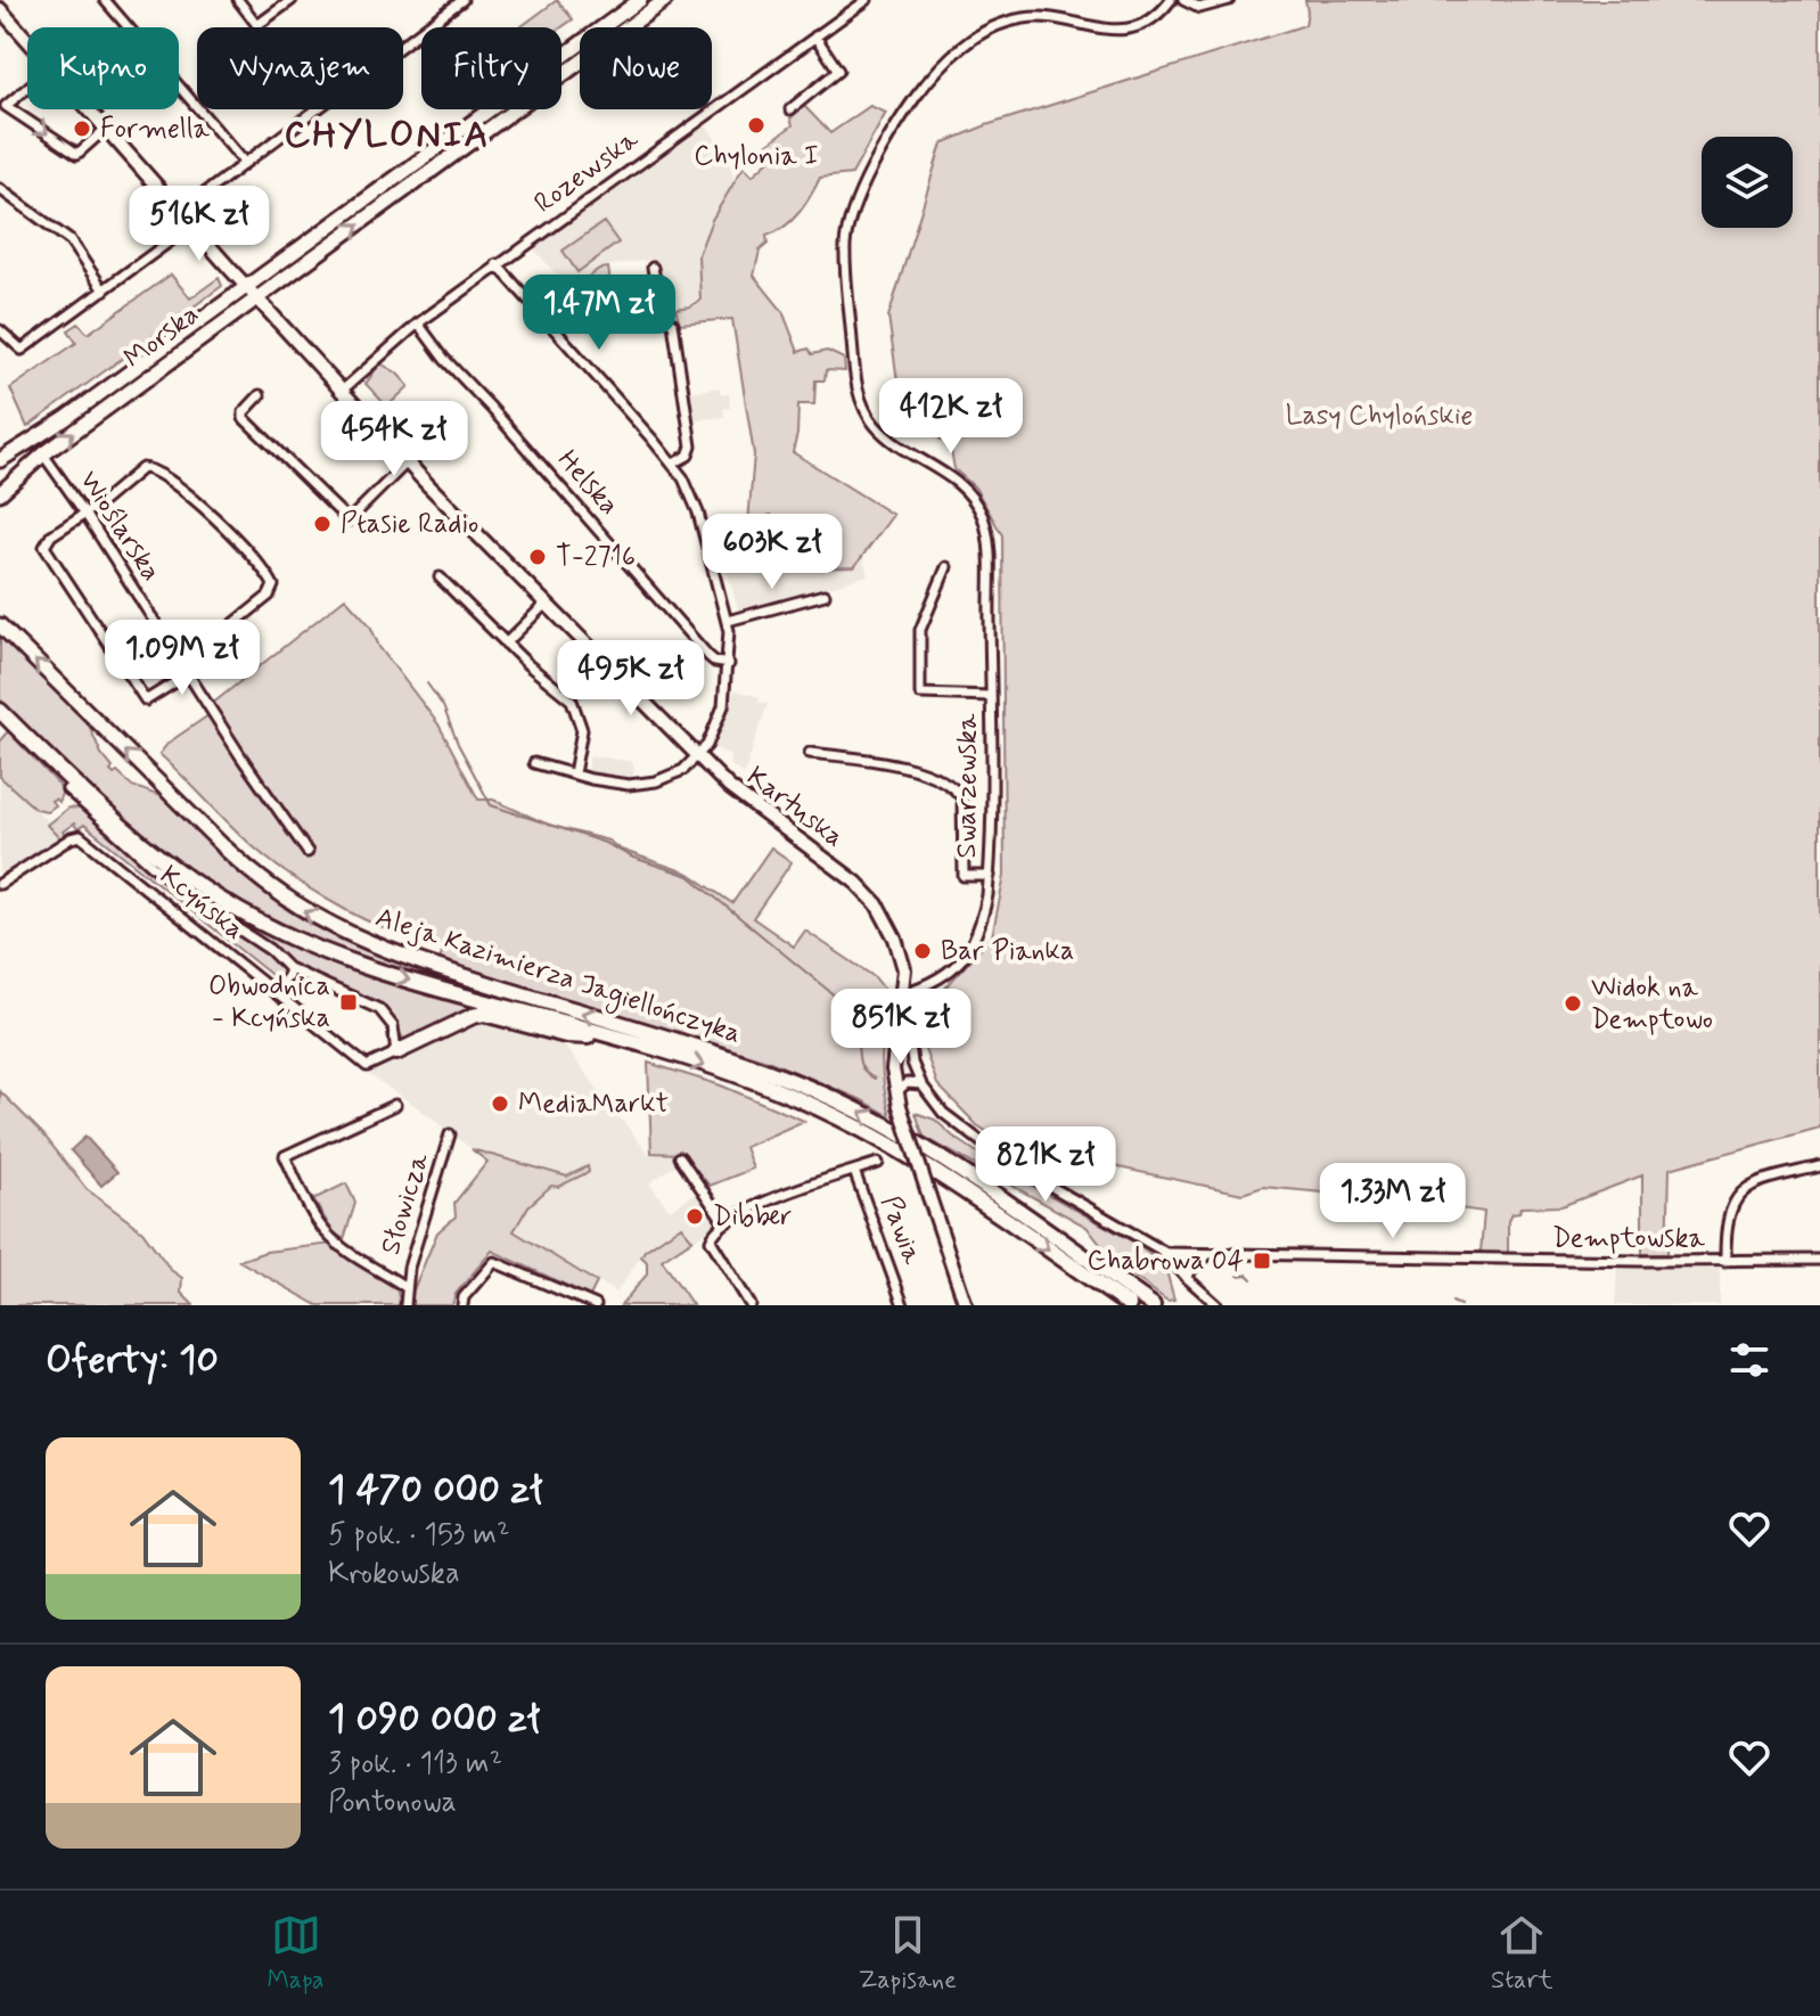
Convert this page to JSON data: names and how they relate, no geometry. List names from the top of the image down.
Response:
{
  "streets": {
    "highway": ["Aleja Kazimierza Jagiellończyka"],
    "main road": ["Morska"],
    "street": [
      "Rozewska",
      "Helska",
      "Wioślarska",
      "Swarzewska",
      "Kartuska",
      "Kcyńska",
      "Słowicza",
      "Pawia",
      "Demptowska"
    ]
  },
  "crossings": [
    ["Rozewska", "Helska"],
    ["Rozewska", "Kartuska"],
    ["Morska", "Wioślarska"],
    ["Morska", "Kartuska"],
    ["Swarzewska", "Kartuska"],
    ["Kartuska", "Demptowska"]
  ],
  "districts": ["CHYLONIA"],
  "parks": ["Lasy Chylońskie"],
  "places": {
    "other": [
      "Chylonia I",
      "Formella",
      "Ptasie Radio",
      "T-2716",
      "Bar Pianka",
      "Widok na Demptowo",
      "MediaMarkt",
      "Dibber"
    ],
    "transit": ["Obwodnica - Kcyńska", "Chabrowa 04"]
  },
  "page": {
    "chip": [
      "Kupno",
      "Wynajem",
      "Filtry",
      "Nowe"
    ],
    "price": [
      "516K zł",
      "1.47M zł",
      "412K zł",
      "454K zł",
      "603K zł",
      "1.09M zł",
      "495K zł",
      "851K zł",
      "821K zł",
      "1.33M zł"
    ],
    "heading": "Oferty: 10",
    "list": [
      {
        "name": "1 470 000 zł",
        "note": "5 pok. · 153 m² · Krokowska"
      },
      {
        "name": "1 090 000 zł",
        "note": "3 pok. · 113 m² · Pontonowa"
      }
    ],
    "tabs": ["Mapa", "Zapisane", "Start"]
  }
}
